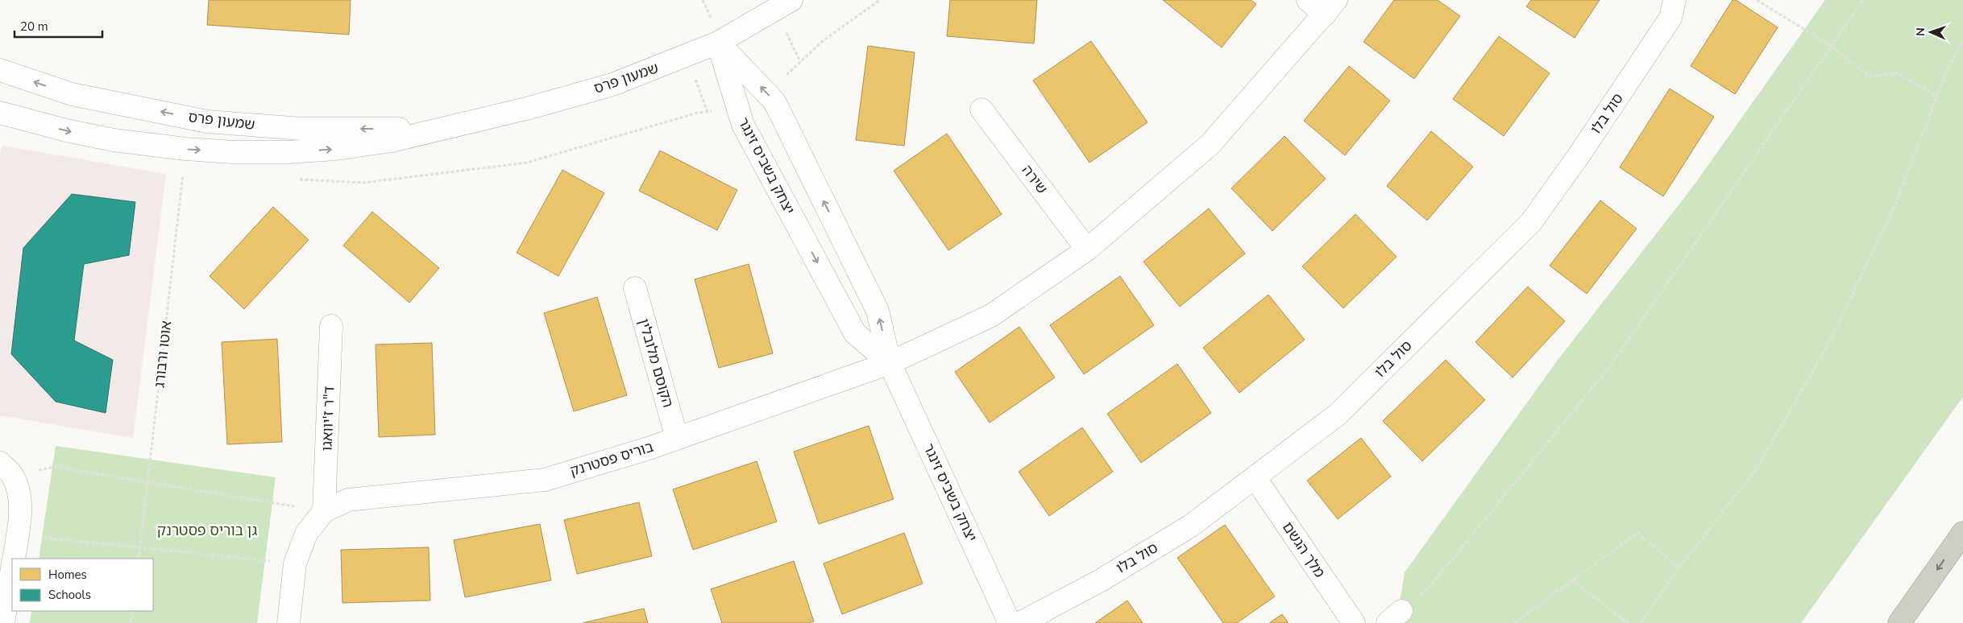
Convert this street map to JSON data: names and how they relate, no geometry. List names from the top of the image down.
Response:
{
  "streets": {
    "street": [
      "שמעון פרס",
      "סול בלו",
      "יצחק בשביס זינגר",
      "שירה",
      "הקוסם מלובלין",
      "ד\"ר ז'יוואגו",
      "בוריס פסטרנק",
      "מלך הגשם"
    ],
    "path": ["אוטו ורבורג"]
  },
  "crossings": [
    ["שמעון פרס", "יצחק בשביס זינגר"],
    ["שמעון פרס", "אוטו ורבורג"],
    ["סול בלו", "מלך הגשם"],
    ["יצחק בשביס זינגר", "בוריס פסטרנק"],
    ["הקוסם מלובלין", "בוריס פסטרנק"],
    ["ד\"ר ז'יוואגו", "בוריס פסטרנק"]
  ],
  "parks": ["גן בוריס פסטרנק"],
  "legend": ["Homes", "Schools"],
  "scale_bar": "20 m",
  "north": "left"
}
